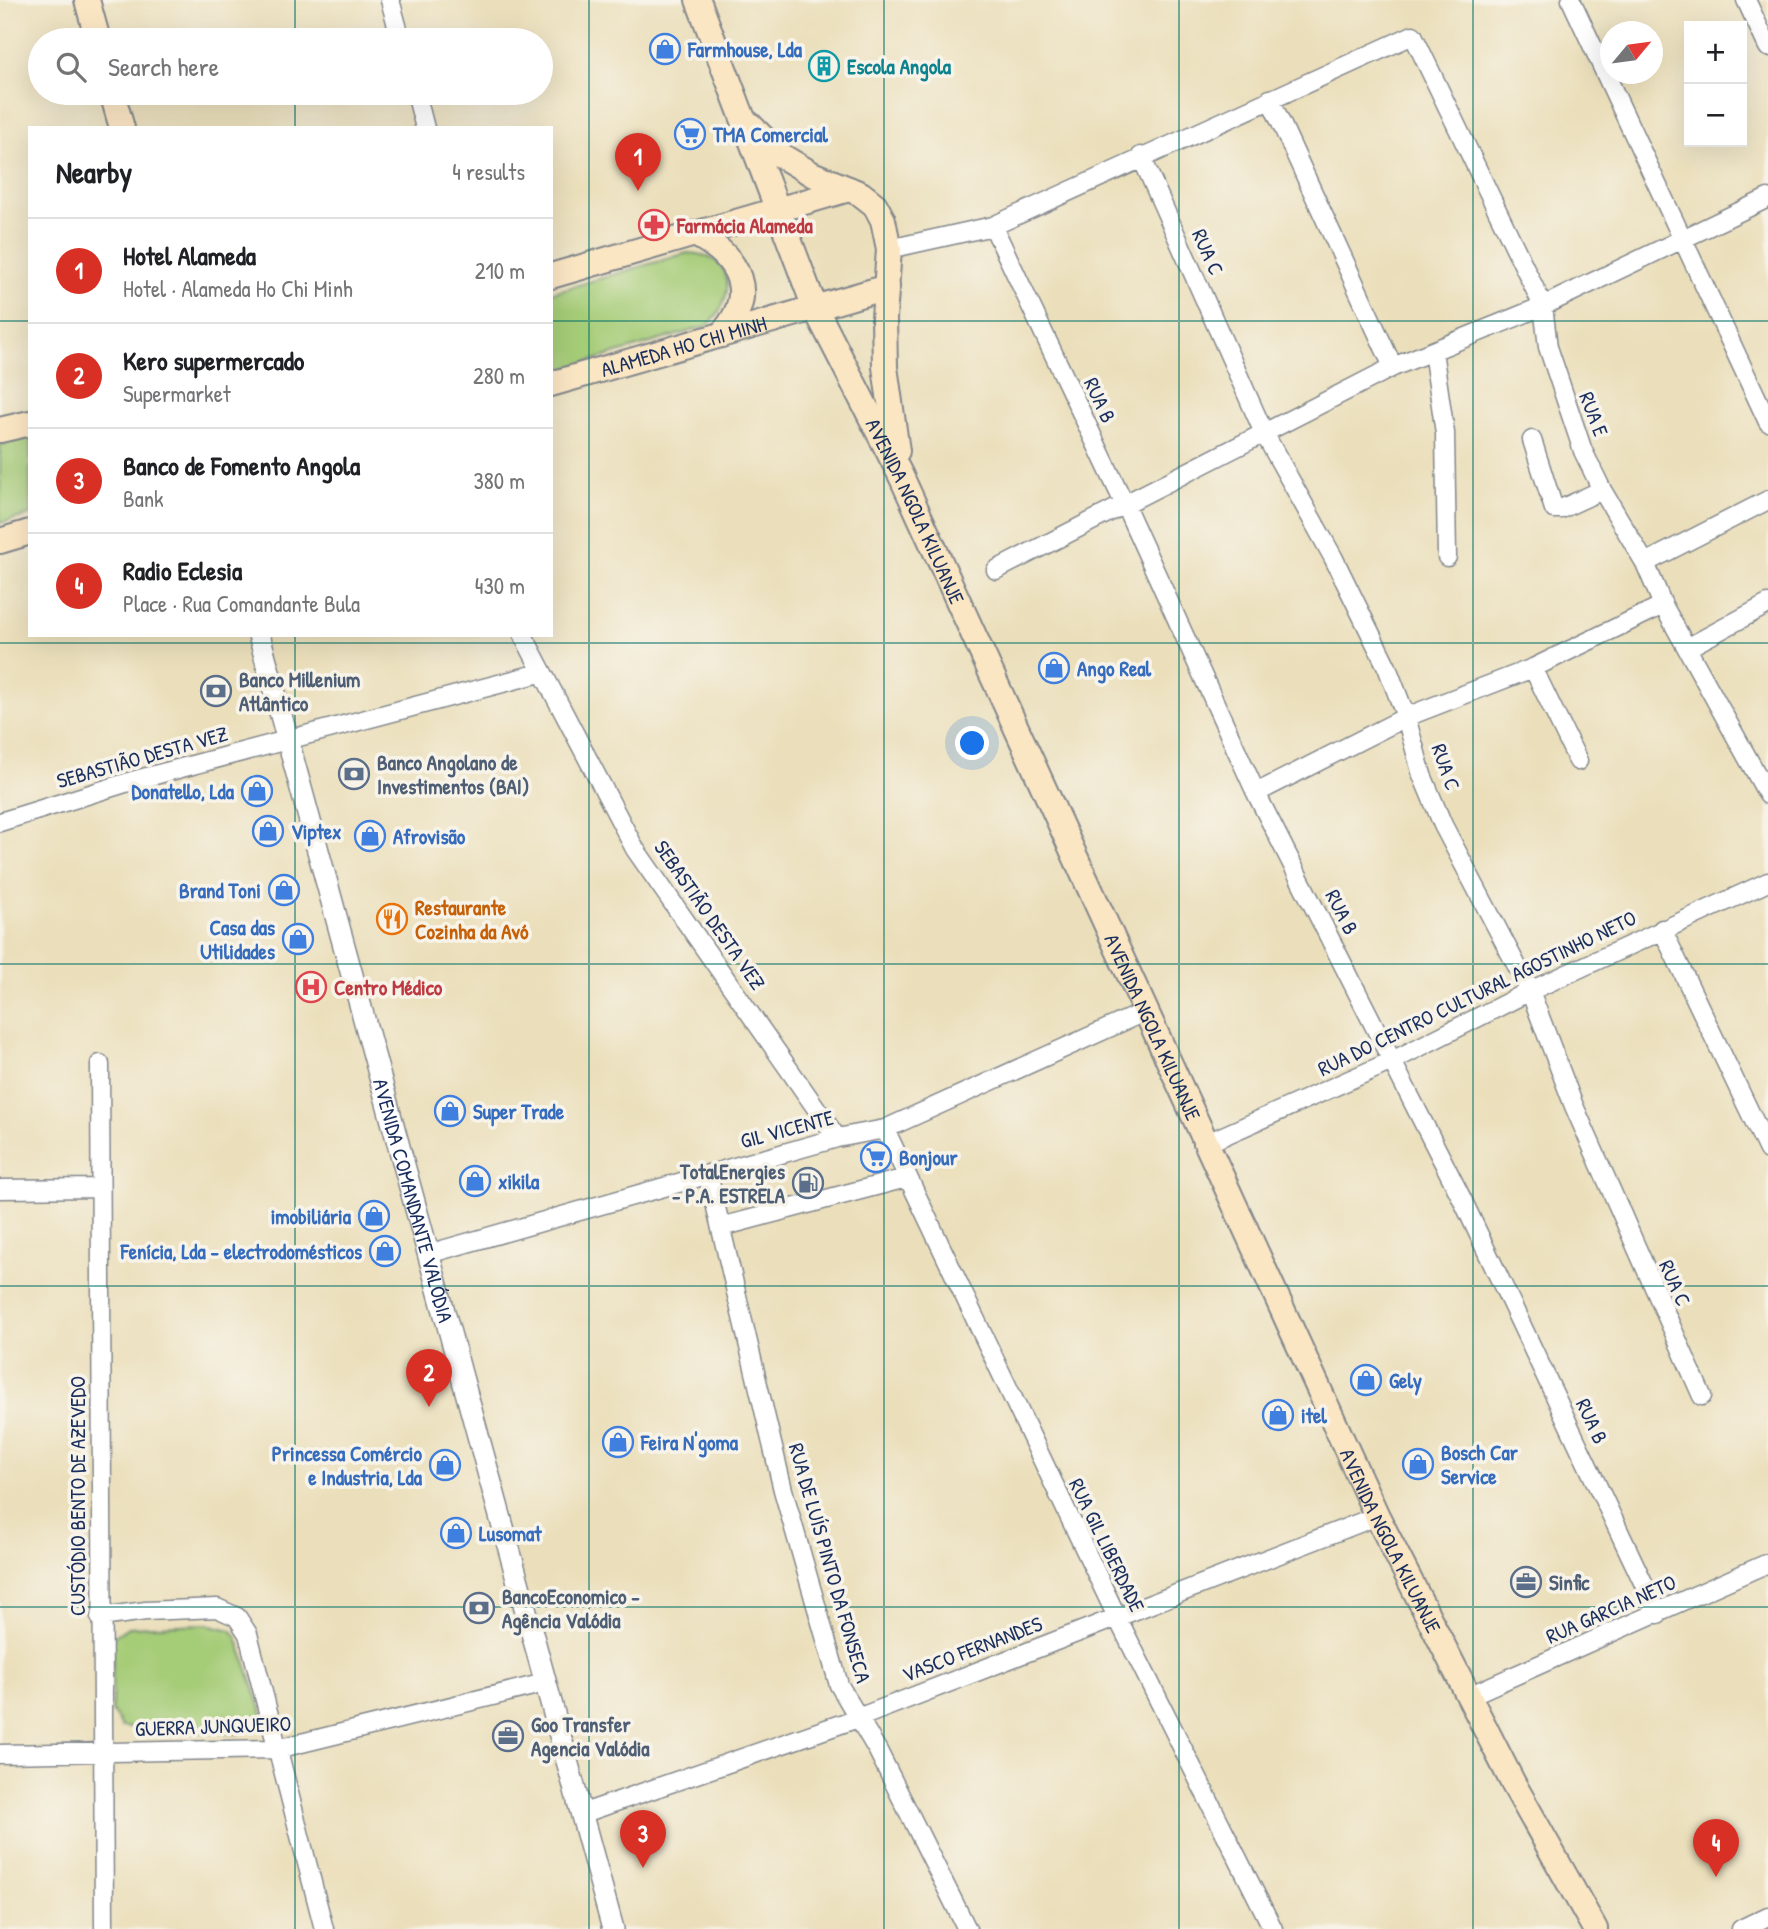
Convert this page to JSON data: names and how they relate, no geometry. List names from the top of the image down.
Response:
{
  "streets": {
    "main road": ["ALAMEDA HO CHI MINH", "AVENIDA NGOLA KILUANJE"],
    "street": [
      "RUA C",
      "RUA B",
      "RUA E",
      "SEBASTIÃO DESTA VEZ",
      "RUA DO CENTRO CULTURAL AGOSTINHO NETO",
      "GIL VICENTE",
      "AVENIDA COMANDANTE VALÓDIA",
      "CUSTÓDIO BENTO DE AZEVEDO",
      "RUA GIL LIBERDADE",
      "RUA DE LUÍS PINTO DA FONSECA",
      "RUA GARCIA NETO",
      "VASCO FERNANDES",
      "GUERRA JUNQUEIRO"
    ]
  },
  "crossings": [
    ["RUA C", "RUA DO CENTRO CULTURAL AGOSTINHO NETO"],
    ["ALAMEDA HO CHI MINH", "AVENIDA NGOLA KILUANJE"],
    ["RUA B", "RUA DO CENTRO CULTURAL AGOSTINHO NETO"],
    ["RUA B", "RUA GARCIA NETO"],
    ["AVENIDA NGOLA KILUANJE", "RUA DO CENTRO CULTURAL AGOSTINHO NETO"],
    ["AVENIDA NGOLA KILUANJE", "GIL VICENTE"],
    ["AVENIDA NGOLA KILUANJE", "RUA GARCIA NETO"],
    ["AVENIDA NGOLA KILUANJE", "VASCO FERNANDES"],
    ["SEBASTIÃO DESTA VEZ", "GIL VICENTE"],
    ["SEBASTIÃO DESTA VEZ", "AVENIDA COMANDANTE VALÓDIA"],
    ["GIL VICENTE", "AVENIDA COMANDANTE VALÓDIA"],
    ["GIL VICENTE", "RUA GIL LIBERDADE"],
    ["GIL VICENTE", "RUA DE LUÍS PINTO DA FONSECA"],
    ["AVENIDA COMANDANTE VALÓDIA", "VASCO FERNANDES"],
    ["AVENIDA COMANDANTE VALÓDIA", "GUERRA JUNQUEIRO"],
    ["CUSTÓDIO BENTO DE AZEVEDO", "GUERRA JUNQUEIRO"],
    ["RUA GIL LIBERDADE", "VASCO FERNANDES"],
    ["RUA DE LUÍS PINTO DA FONSECA", "VASCO FERNANDES"]
  ],
  "places": {
    "shop": [
      "Farmhouse, Lda",
      "Ango Real",
      "Donatello, Lda",
      "Viptex",
      "Afrovisão",
      "Brand Toni",
      "Casa das Utilidades",
      "Super Trade",
      "xikila",
      "imobiliária",
      "Fenícia, Lda - electrodomésticos",
      "Gely",
      "itel",
      "Feira N'goma",
      "Bosch Car Service",
      "Princessa Comércio e Industria, Lda",
      "Lusomat"
    ],
    "building": ["Escola Angola"],
    "supermarket": ["TMA Comercial", "Bonjour"],
    "pharmacy": ["Farmácia Alameda"],
    "bank": ["Banco Millenium Atlântico", "Banco Angolano de Investimentos (BAI)", "BancoEconomico - Agência Valódia"],
    "restaurant": ["Restaurante Cozinha da Avó"],
    "hospital": ["Centro Médico"],
    "fuel station": ["TotalEnergies - P.A. ESTRELA"],
    "office": ["Sinfic", "Goo Transfer Agencia Valódia"]
  },
  "north": "top right",
  "page": {
    "map_buttons": ["+", "−"],
    "search": "Search here",
    "heading": ["Nearby", "4 results"],
    "pins": [
      "1",
      "2",
      "3",
      "4"
    ],
    "list": [
      {
        "mark": "1",
        "name": "Hotel Alameda",
        "note": "Hotel · Alameda Ho Chi Minh",
        "value": "210 m"
      },
      {
        "mark": "2",
        "name": "Kero supermercado",
        "note": "Supermarket",
        "value": "280 m"
      },
      {
        "mark": "3",
        "name": "Banco de Fomento Angola",
        "note": "Bank",
        "value": "380 m"
      },
      {
        "mark": "4",
        "name": "Radio Eclesia",
        "note": "Place · Rua Comandante Bula",
        "value": "430 m"
      }
    ]
  }
}
